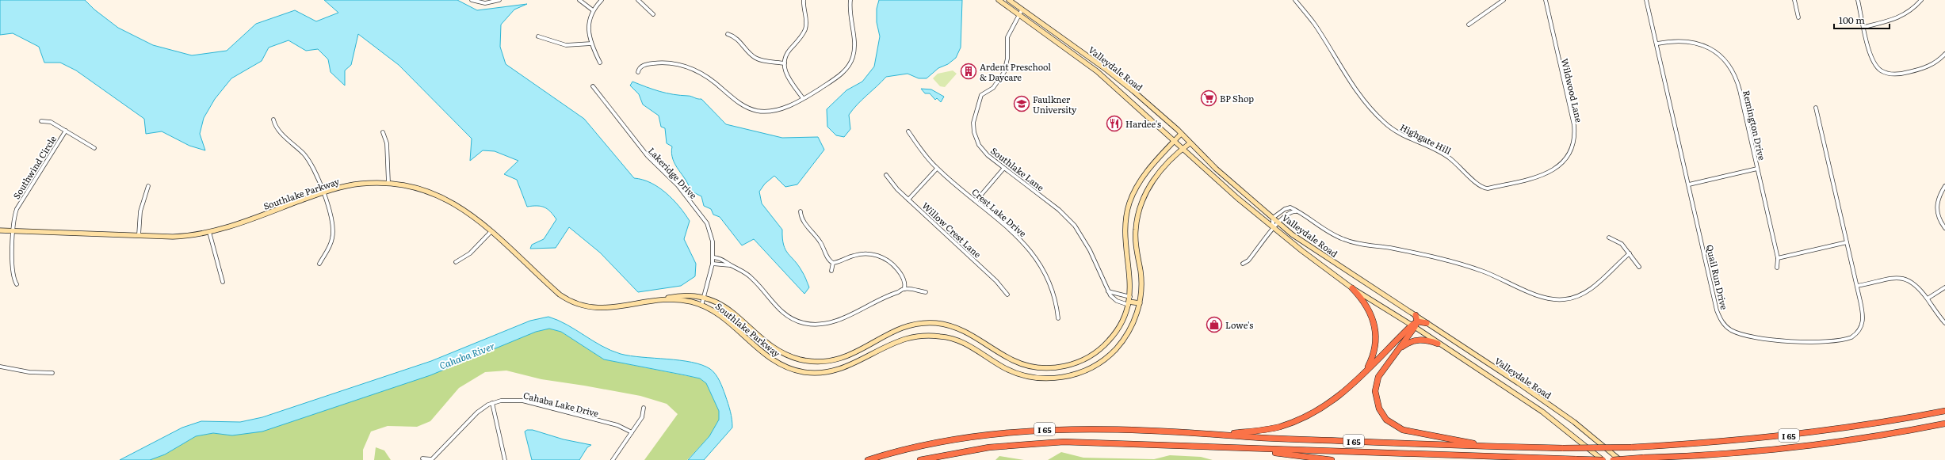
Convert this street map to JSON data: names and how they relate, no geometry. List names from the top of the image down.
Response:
{
  "streets": {
    "highway": ["I 65"],
    "street": [
      "Valleydale Road",
      "Wildwood Lane",
      "Remington Drive",
      "Highgate Hill",
      "Southwind Circle",
      "Southlake Lane",
      "Lakeridge Drive",
      "Southlake Parkway",
      "Crest Lake Drive",
      "Willow Crest Lane",
      "Quail Run Drive",
      "Cahaba Lake Drive"
    ]
  },
  "crossings": [
    ["Valleydale Road", "Southlake Lane"],
    ["Valleydale Road", "Southlake Parkway"],
    ["Valleydale Road", "I 65"],
    ["Wildwood Lane", "Highgate Hill"],
    ["Remington Drive", "Quail Run Drive"],
    ["Southwind Circle", "Southlake Parkway"],
    ["Southlake Lane", "Southlake Parkway"],
    ["Lakeridge Drive", "Southlake Parkway"]
  ],
  "water": ["Cahaba River"],
  "places": {
    "building": ["Ardent Preschool & Daycare"],
    "supermarket": ["BP Shop"],
    "school or university": ["Faulkner University"],
    "restaurant": ["Hardee's"],
    "shop": ["Lowe's"]
  },
  "scale_bar": "100 m"
}
